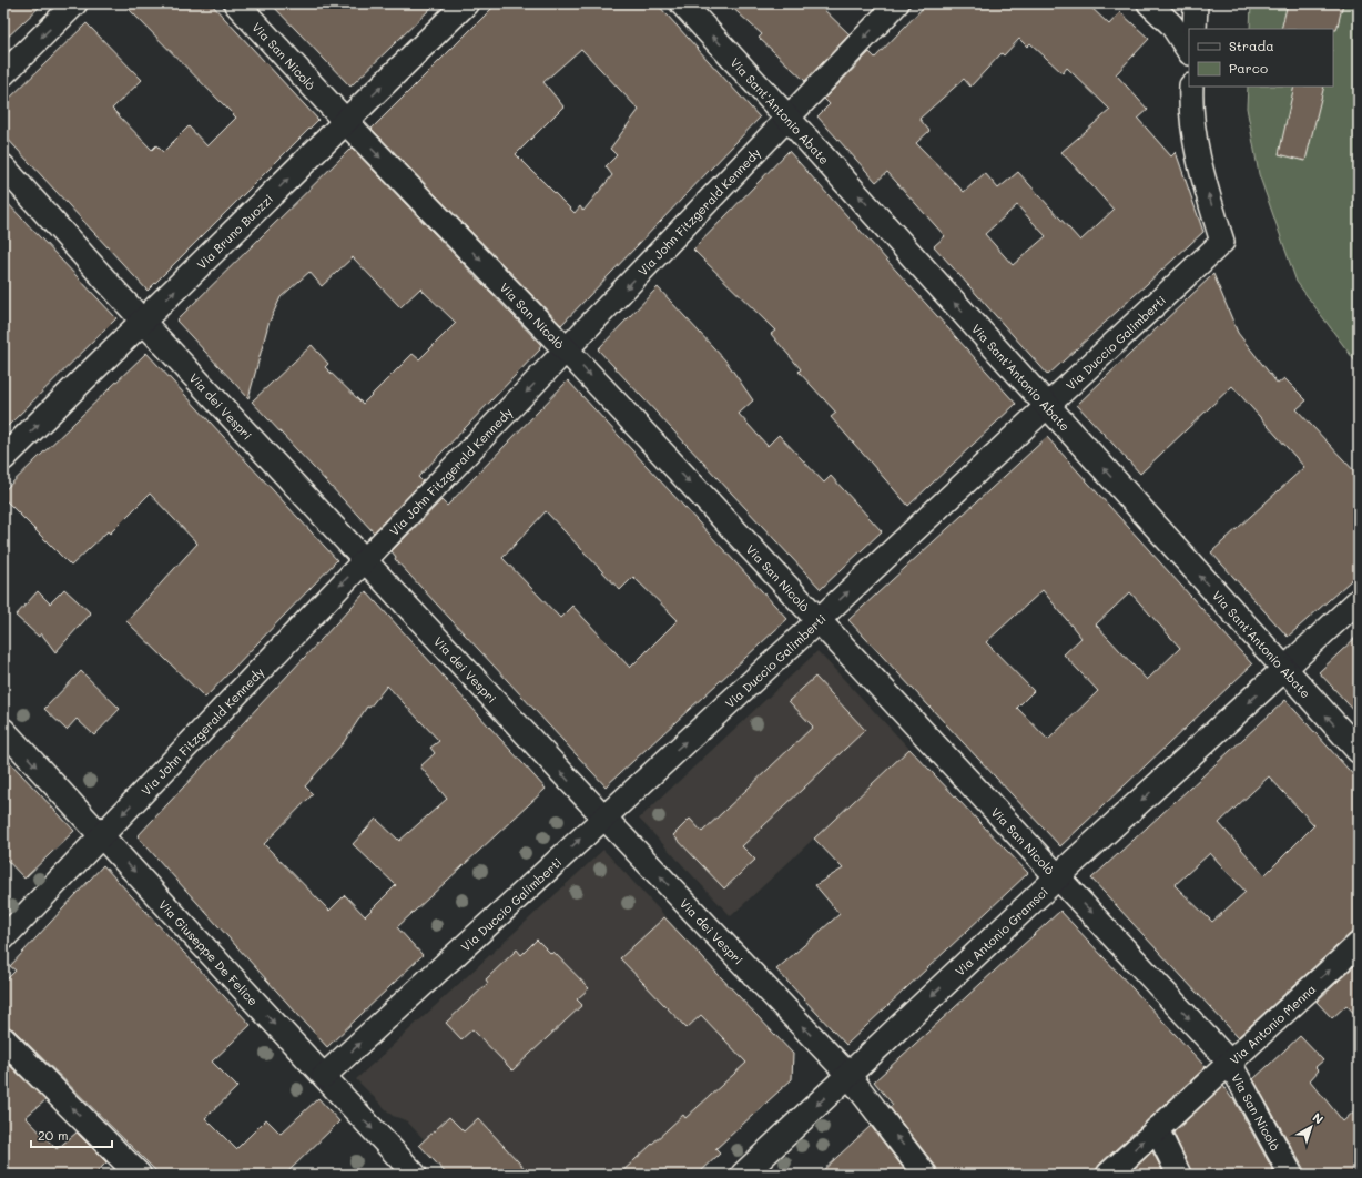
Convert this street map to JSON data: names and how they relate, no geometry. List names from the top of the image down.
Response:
{
  "streets": {
    "street": [
      "Via San Nicolò",
      "Via Sant'Antonio Abate",
      "Via John Fitzgerald Kennedy",
      "Via Bruno Buozzi",
      "Via Duccio Galimberti",
      "Via dei Vespri",
      "Via Antonio Gramsci",
      "Via Giuseppe De Felice",
      "Via Antonio Menna"
    ]
  },
  "crossings": [
    ["Via San Nicolò", "Via John Fitzgerald Kennedy"],
    ["Via San Nicolò", "Via Bruno Buozzi"],
    ["Via San Nicolò", "Via Duccio Galimberti"],
    ["Via San Nicolò", "Via Antonio Gramsci"],
    ["Via San Nicolò", "Via Antonio Menna"],
    ["Via Sant'Antonio Abate", "Via John Fitzgerald Kennedy"],
    ["Via Sant'Antonio Abate", "Via Duccio Galimberti"],
    ["Via Sant'Antonio Abate", "Via Antonio Gramsci"],
    ["Via John Fitzgerald Kennedy", "Via dei Vespri"],
    ["Via John Fitzgerald Kennedy", "Via Giuseppe De Felice"],
    ["Via Bruno Buozzi", "Via dei Vespri"],
    ["Via Duccio Galimberti", "Via dei Vespri"],
    ["Via Duccio Galimberti", "Via Giuseppe De Felice"],
    ["Via dei Vespri", "Via Antonio Gramsci"]
  ],
  "one_way": [
    "Via San Nicolò",
    "Via Sant'Antonio Abate",
    "Via John Fitzgerald Kennedy",
    "Via Bruno Buozzi",
    "Via Duccio Galimberti",
    "Via dei Vespri",
    "Via Antonio Gramsci",
    "Via Giuseppe De Felice",
    "Via Antonio Menna"
  ],
  "legend": ["Strada", "Parco"],
  "scale_bar": "20 m",
  "north": "top right"
}
